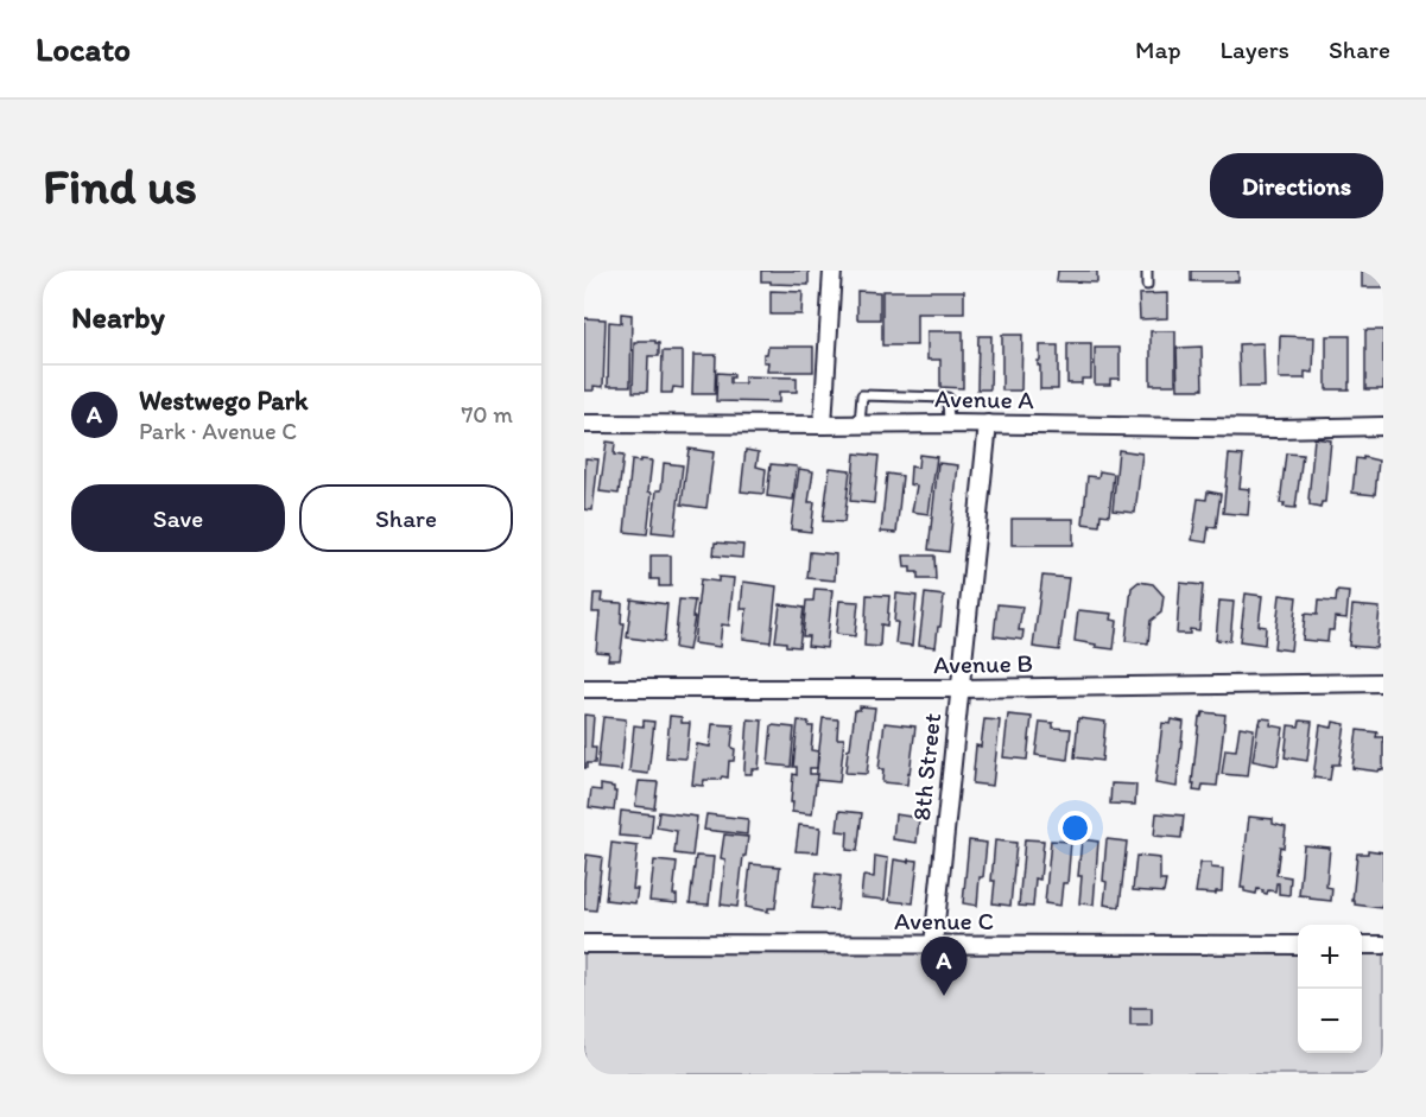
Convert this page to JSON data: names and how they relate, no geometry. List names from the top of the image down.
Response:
{
  "streets": {
    "street": [
      "Avenue A",
      "Avenue B",
      "8th Street",
      "Avenue C"
    ]
  },
  "crossings": [
    ["Avenue A", "8th Street"],
    ["Avenue B", "8th Street"],
    ["8th Street", "Avenue C"]
  ],
  "page": {
    "header": "Locato",
    "nav": ["Map", "Layers", "Share"],
    "buttons": [
      "Directions",
      ["Save", "Share"]
    ],
    "title": "Find us",
    "heading": "Nearby",
    "list": [
      {
        "mark": "A",
        "name": "Westwego Park",
        "note": "Park · Avenue C",
        "value": "70 m"
      }
    ],
    "map_buttons": ["+", "−"],
    "pins": "A"
  }
}
